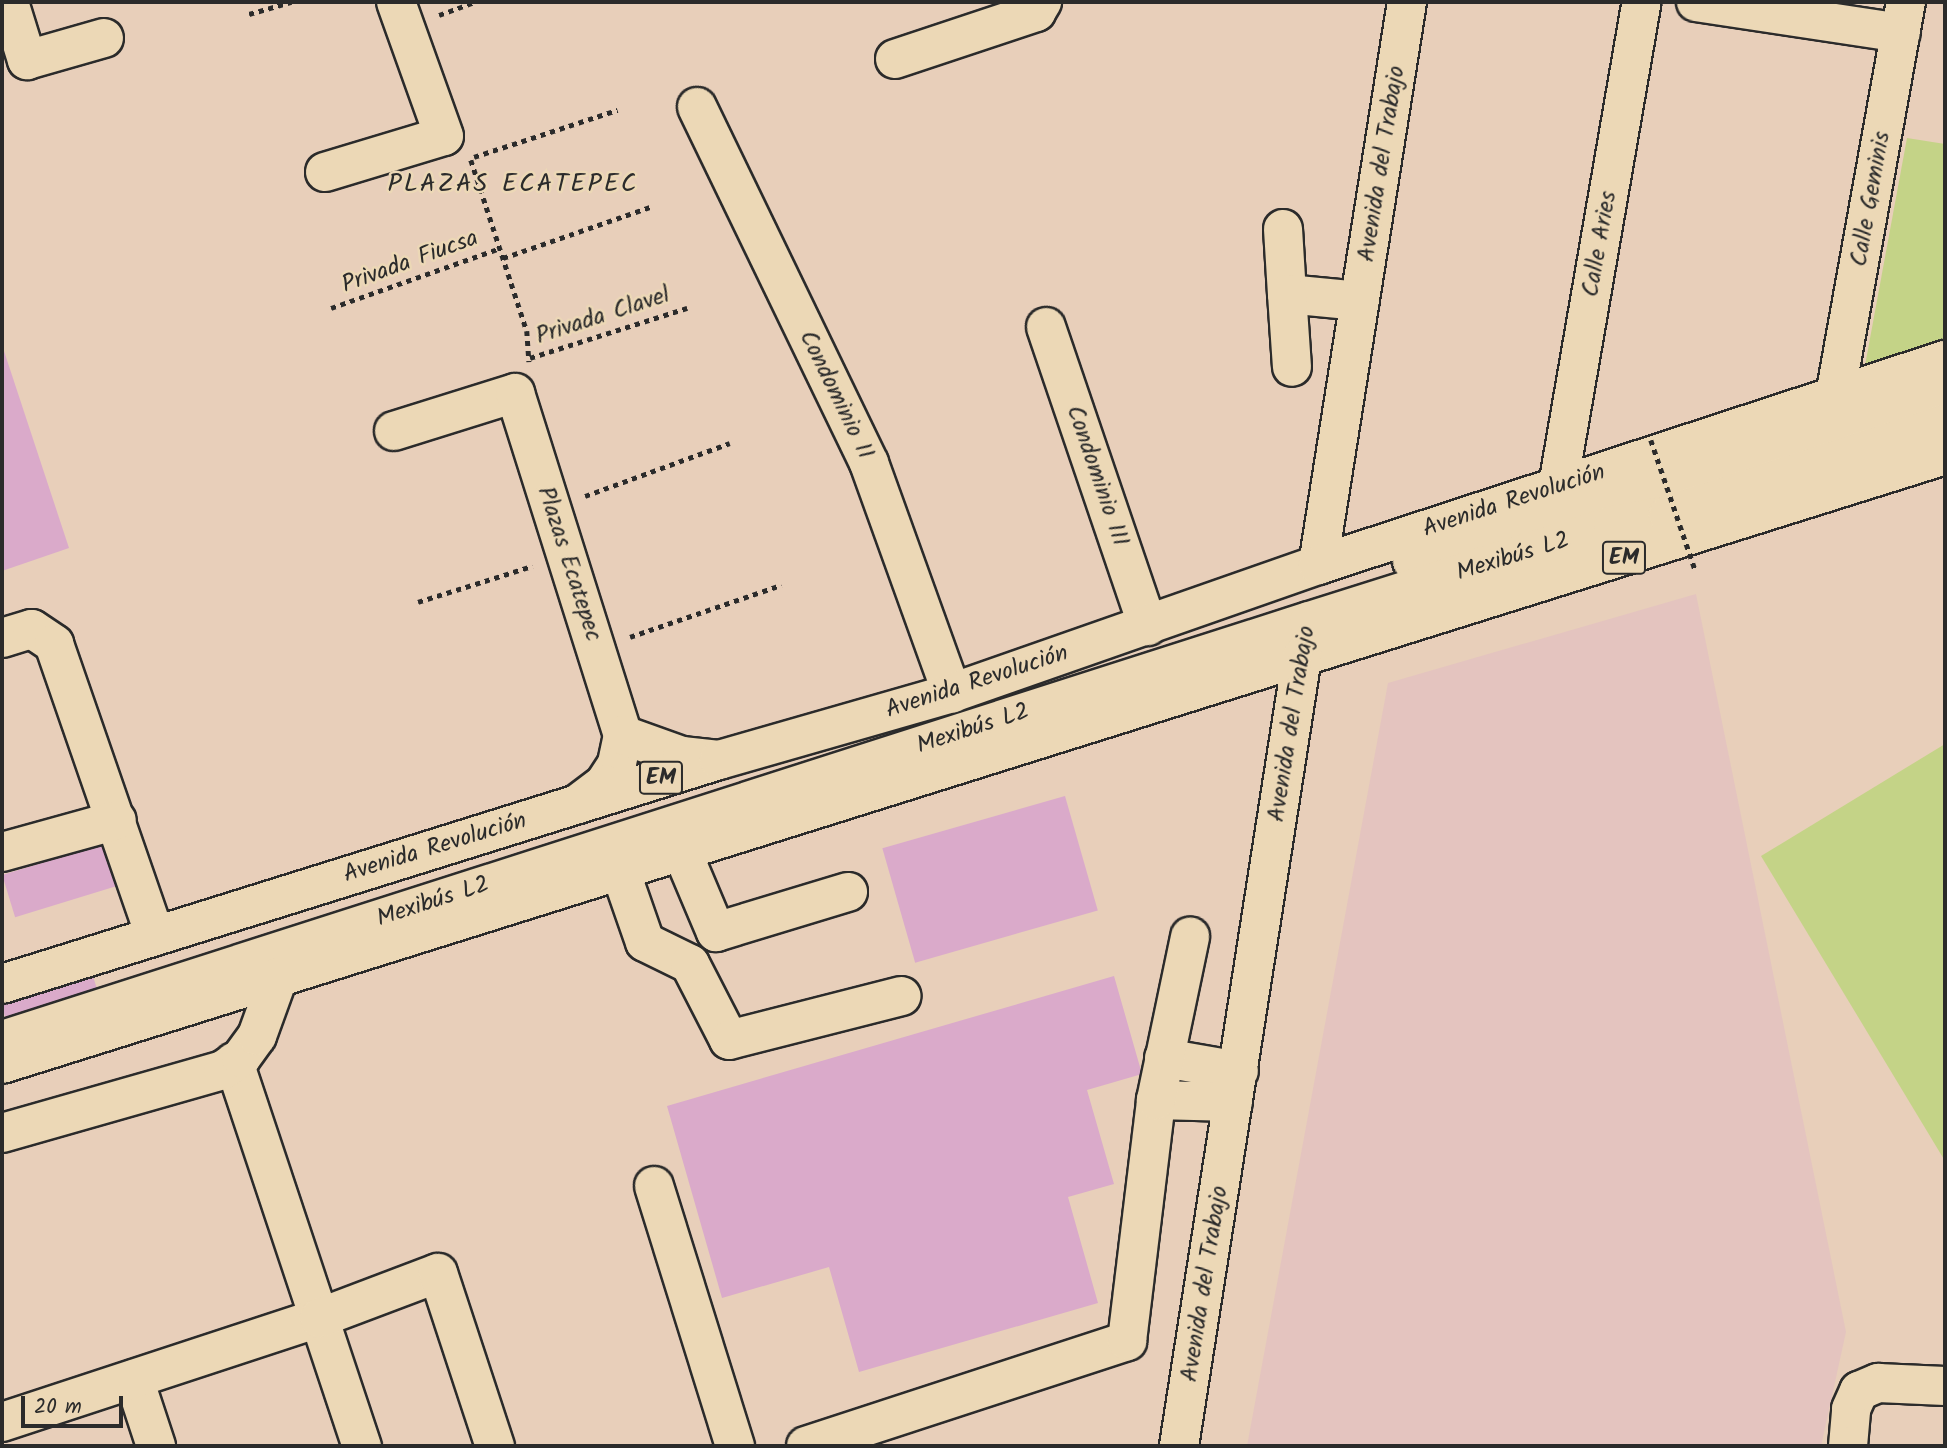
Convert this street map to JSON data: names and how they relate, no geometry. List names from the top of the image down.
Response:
{
  "streets": {
    "main road": [
      "Avenida del Trabajo",
      "Calle Geminis",
      "Calle Aries",
      "Condominio II",
      "Condominio III",
      "Avenida Revolución",
      "Mexibús L2",
      "EM",
      "Plazas Ecatepec"
    ],
    "path": ["Privada Fiucsa", "Privada Clavel"]
  },
  "crossings": [
    ["Avenida del Trabajo", "Avenida Revolución"],
    ["Avenida del Trabajo", "Mexibús L2"],
    ["Calle Geminis", "Avenida Revolución"],
    ["Calle Aries", "Avenida Revolución"],
    ["Condominio II", "Avenida Revolución"],
    ["Condominio III", "Avenida Revolución"],
    ["Avenida Revolución", "Mexibús L2"]
  ],
  "districts": ["PLAZAS ECATEPEC"],
  "scale_bar": "20 m"
}
